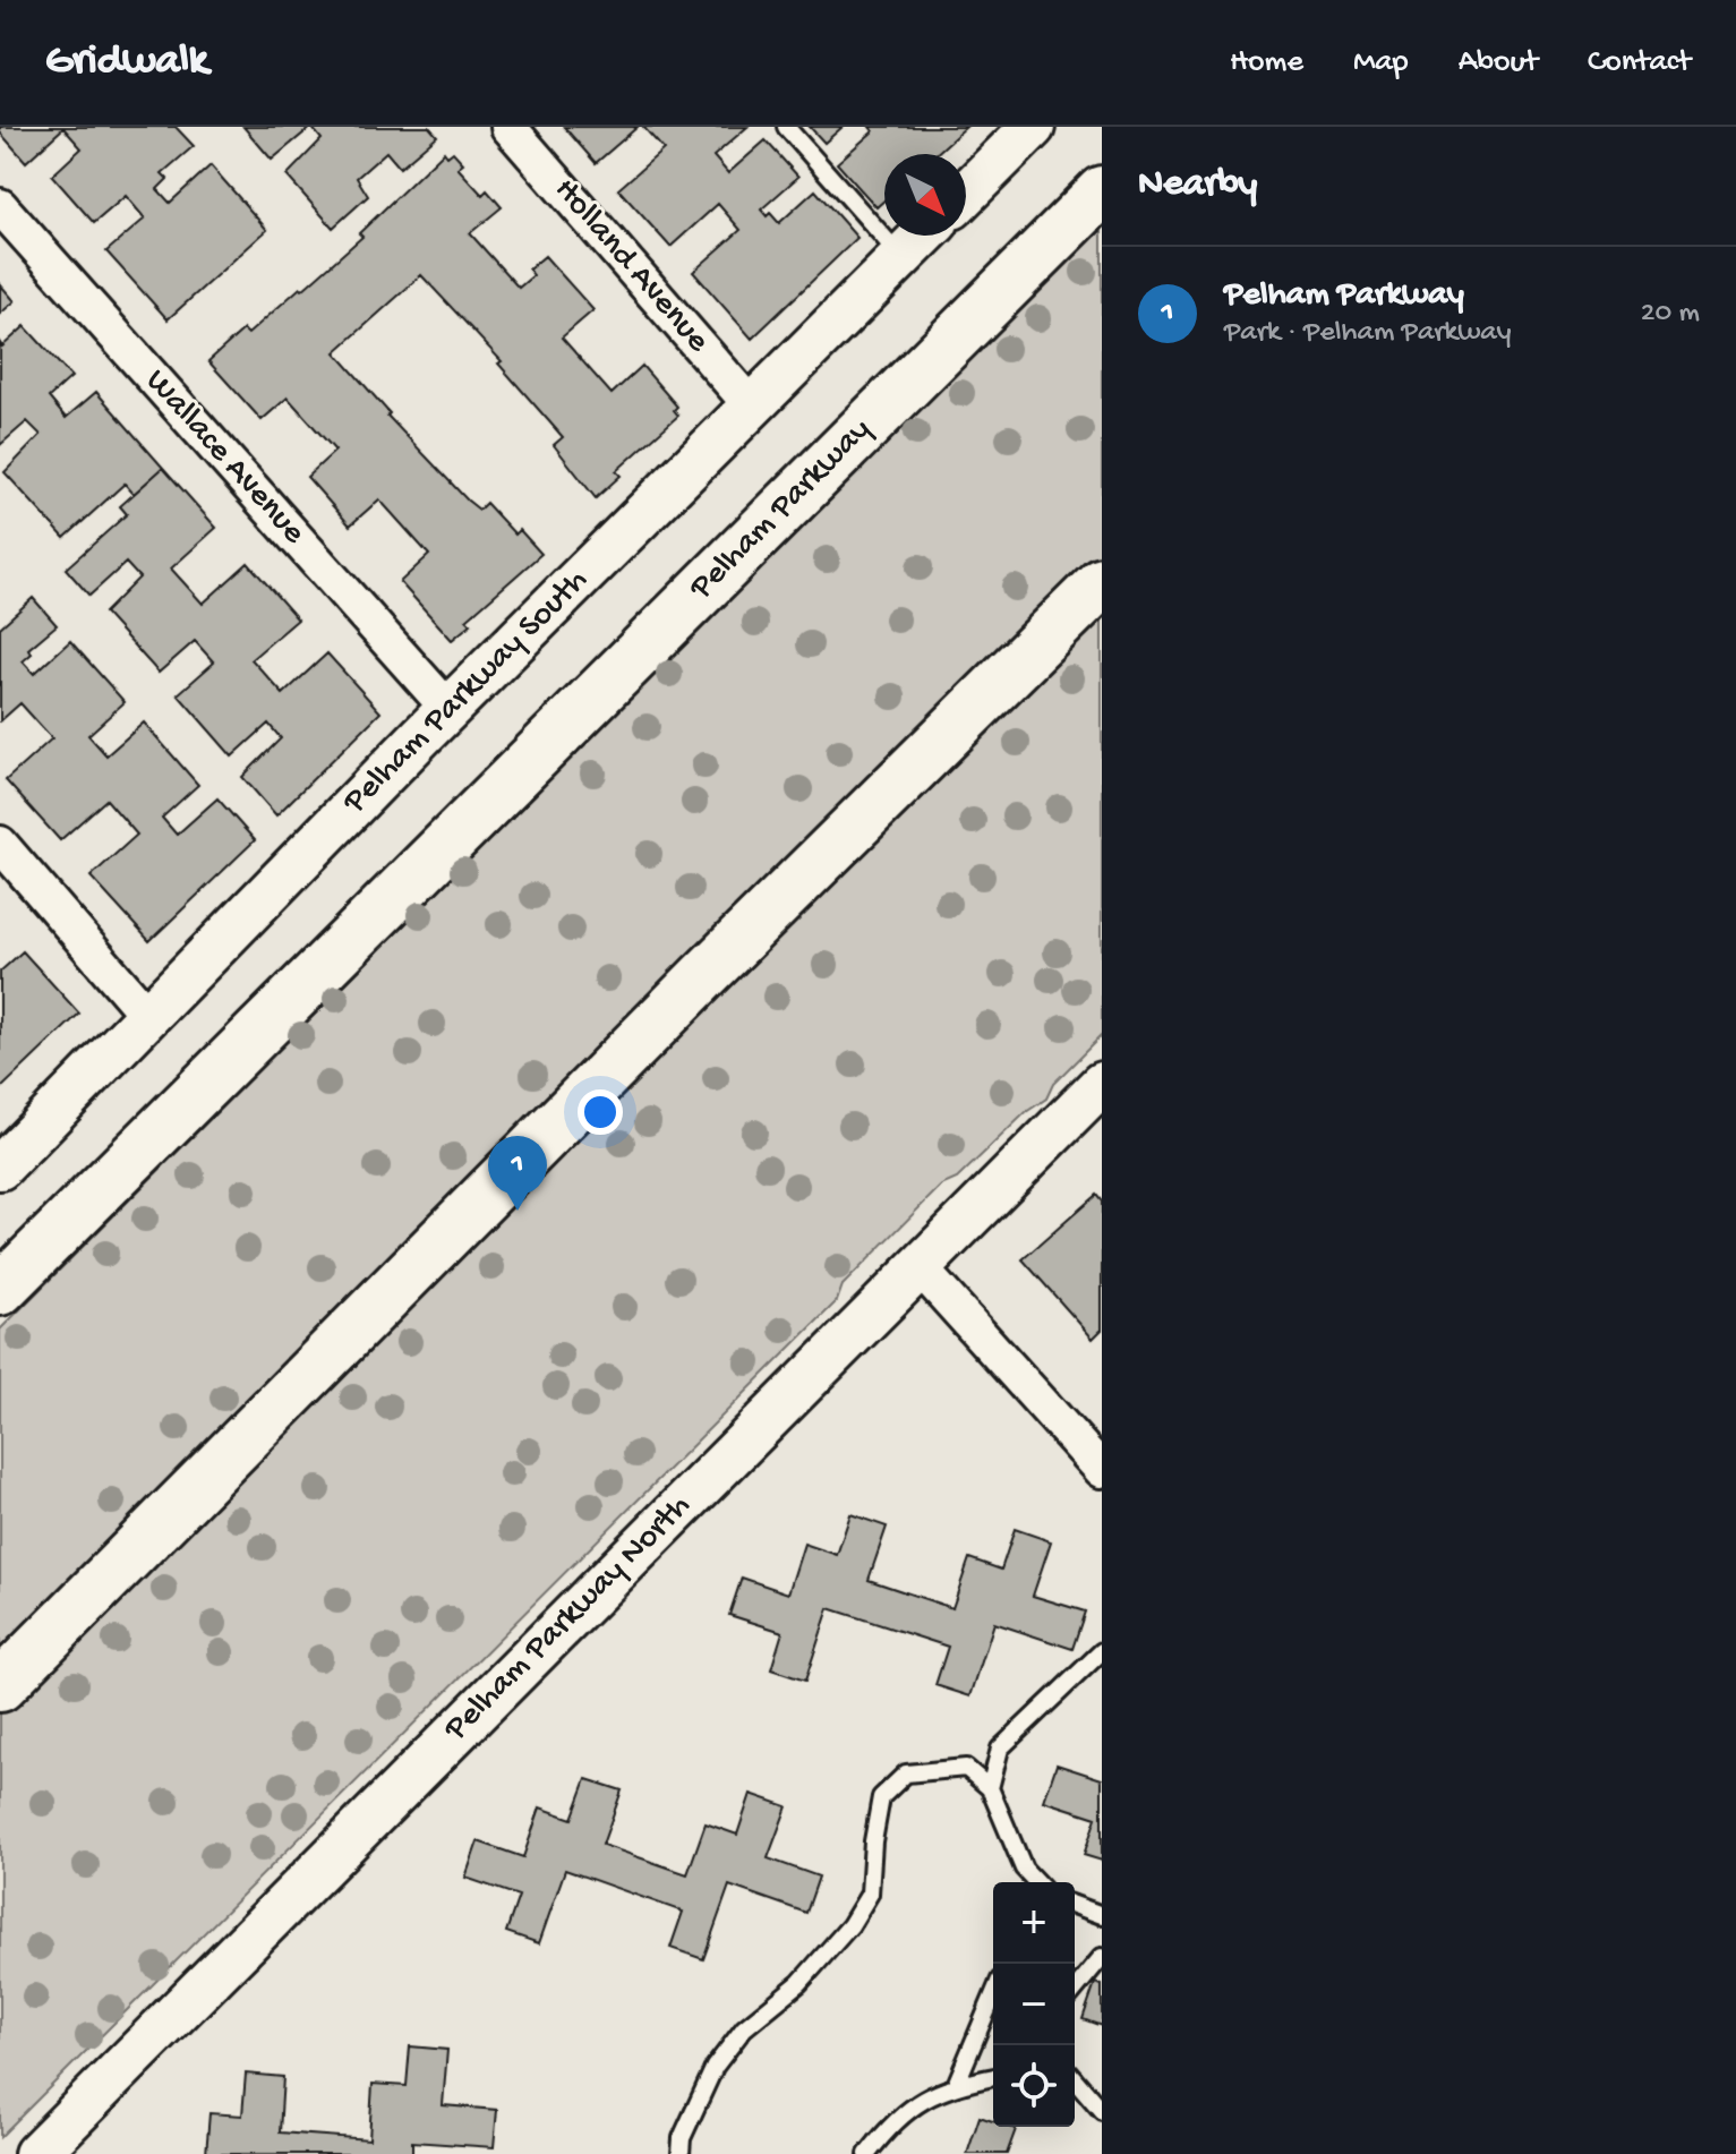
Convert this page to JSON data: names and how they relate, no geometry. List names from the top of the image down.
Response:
{
  "streets": {
    "main road": ["Pelham Parkway"],
    "street": [
      "Holland Avenue",
      "Wallace Avenue",
      "Pelham Parkway South",
      "Pelham Parkway North"
    ]
  },
  "crossings": [
    ["Holland Avenue", "Pelham Parkway South"],
    ["Wallace Avenue", "Pelham Parkway South"]
  ],
  "north": "bottom right",
  "page": {
    "header": "Gridwalk",
    "nav": [
      "Home",
      "Map",
      "About",
      "Contact"
    ],
    "heading": "Nearby",
    "list": [
      {
        "mark": "1",
        "name": "Pelham Parkway",
        "note": "Park · Pelham Parkway",
        "value": "20 m"
      }
    ],
    "pins": "1",
    "map_buttons": ["+", "−"]
  }
}
